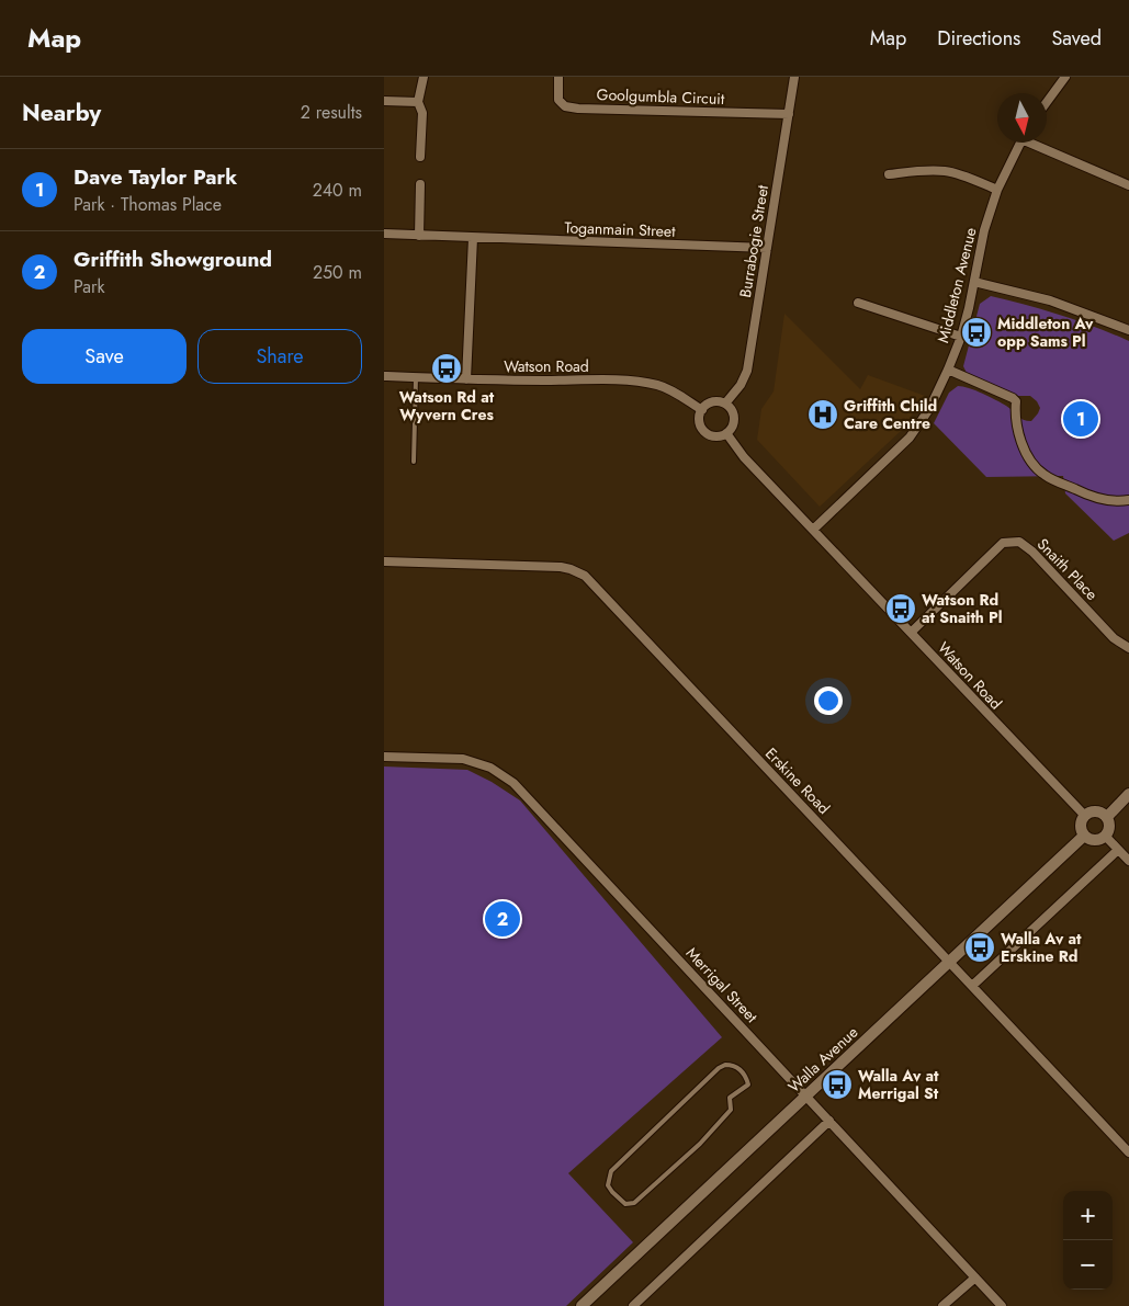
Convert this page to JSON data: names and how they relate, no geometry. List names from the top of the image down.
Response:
{
  "streets": {
    "street": [
      "Goolgumbla Circuit",
      "Toganmain Street",
      "Burrabogie Street",
      "Middleton Avenue",
      "Watson Road",
      "Snaith Place",
      "Erskine Road",
      "Merrigal Street",
      "Walla Avenue"
    ]
  },
  "crossings": [
    ["Goolgumbla Circuit", "Burrabogie Street"],
    ["Toganmain Street", "Burrabogie Street"],
    ["Burrabogie Street", "Watson Road"],
    ["Middleton Avenue", "Watson Road"],
    ["Watson Road", "Snaith Place"],
    ["Watson Road", "Walla Avenue"],
    ["Erskine Road", "Walla Avenue"],
    ["Merrigal Street", "Walla Avenue"]
  ],
  "places": {
    "bus stop": [
      "Middleton Av opp Sams Pl",
      "Watson Rd at Wyvern Cres",
      "Watson Rd at Snaith Pl",
      "Walla Av at Erskine Rd",
      "Walla Av at Merrigal St"
    ],
    "hospital": ["Griffith Child Care Centre"]
  },
  "north": "bottom",
  "page": {
    "header": "Map",
    "nav": ["Map", "Directions", "Saved"],
    "heading": ["Nearby", "2 results"],
    "list": [
      {
        "mark": "1",
        "name": "Dave Taylor Park",
        "note": "Park · Thomas Place",
        "value": "240 m"
      },
      {
        "mark": "2",
        "name": "Griffith Showground",
        "note": "Park",
        "value": "250 m"
      }
    ],
    "buttons": ["Save", "Share"],
    "pins": ["1", "2"],
    "map_buttons": ["+", "−"]
  }
}
